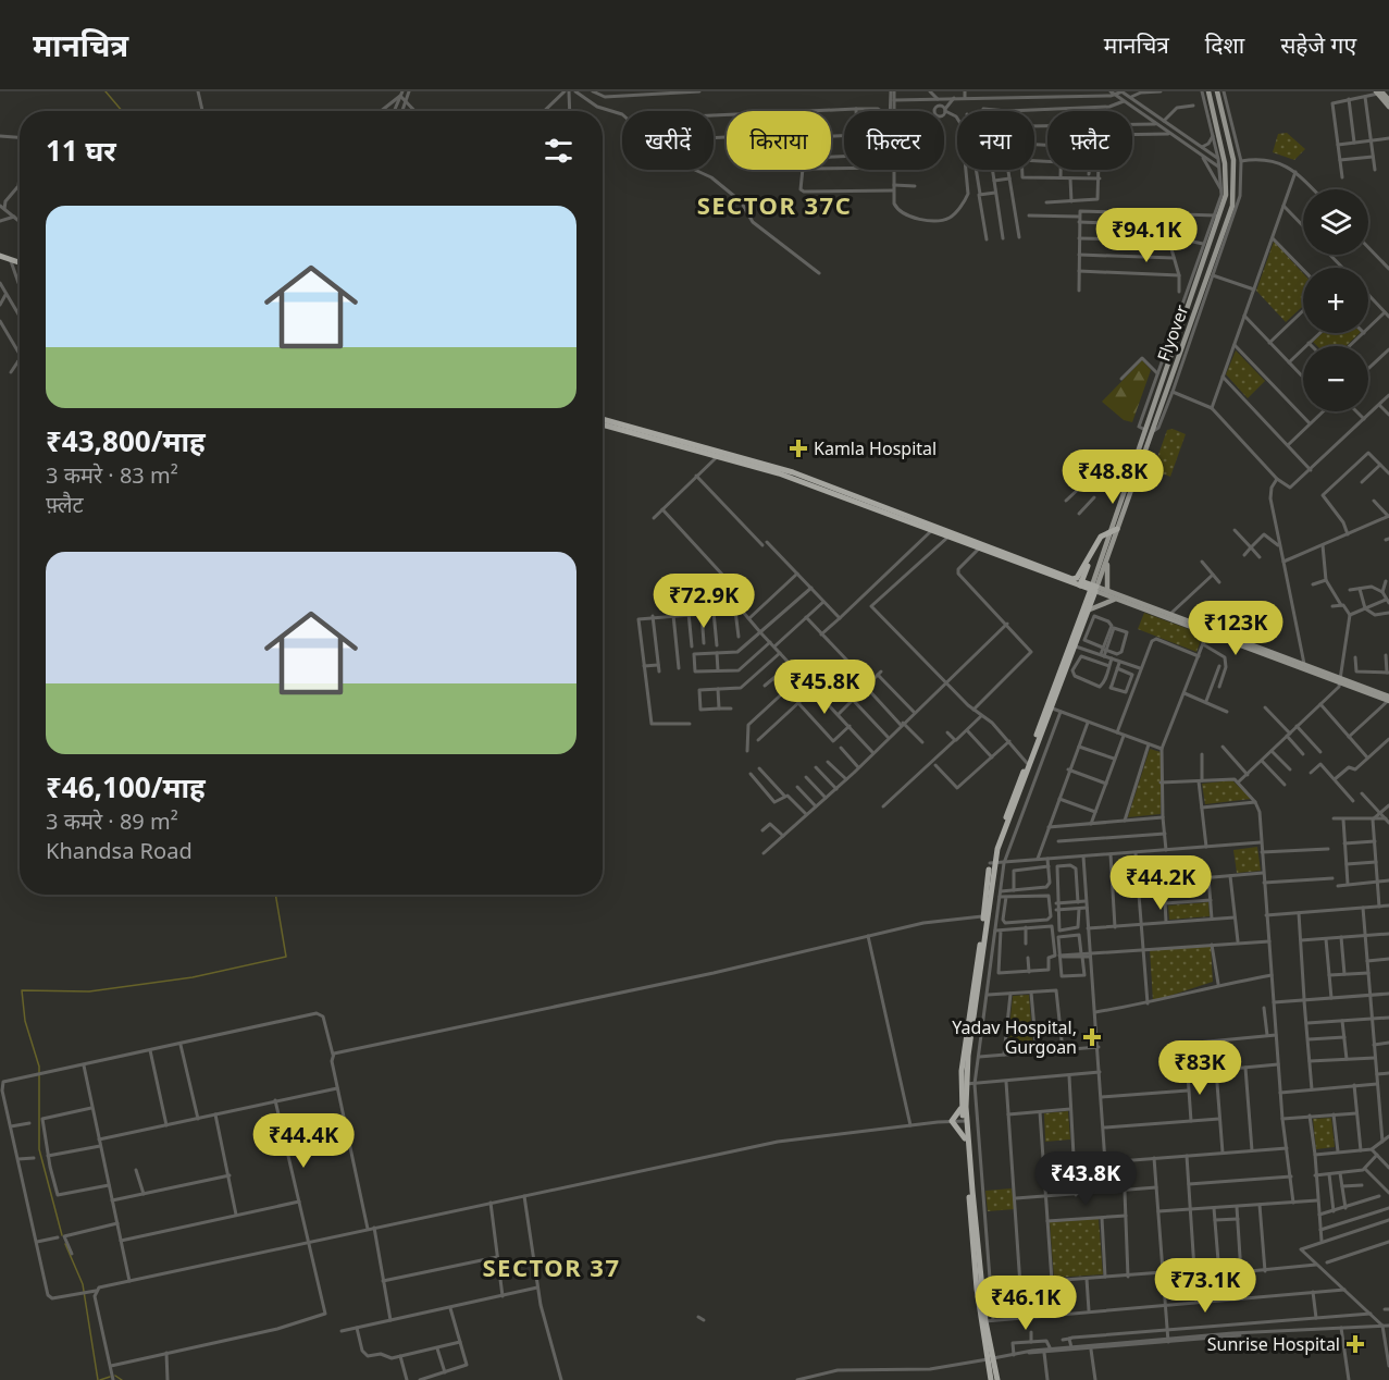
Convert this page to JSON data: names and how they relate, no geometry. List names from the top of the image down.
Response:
{
  "streets": {
    "main road": ["Flyover"]
  },
  "districts": ["SECTOR 37C", "SECTOR 37"],
  "places": {
    "health": ["Kamla Hospital", "Yadav Hospital, Gurgoan", "Sunrise Hospital"]
  },
  "page": {
    "header": "मानचित्र",
    "nav": ["मानचित्र", "दिशा", "सहेजे गए"],
    "chip": [
      "खरीदें",
      "किराया",
      "फ़िल्टर",
      "नया",
      "फ़्लैट"
    ],
    "heading": "11 घर",
    "map_buttons": ["+", "−"],
    "list": [
      {
        "name": "₹43,800/माह",
        "note": "3 कमरे · 83 m² · फ़्लैट"
      },
      {
        "name": "₹46,100/माह",
        "note": "3 कमरे · 89 m² · Khandsa Road"
      }
    ],
    "price": [
      "₹94.1K",
      "₹48.8K",
      "₹72.9K",
      "₹123K",
      "₹45.8K",
      "₹44.2K",
      "₹83K",
      "₹44.4K",
      "₹43.8K",
      "₹73.1K",
      "₹46.1K"
    ]
  }
}
